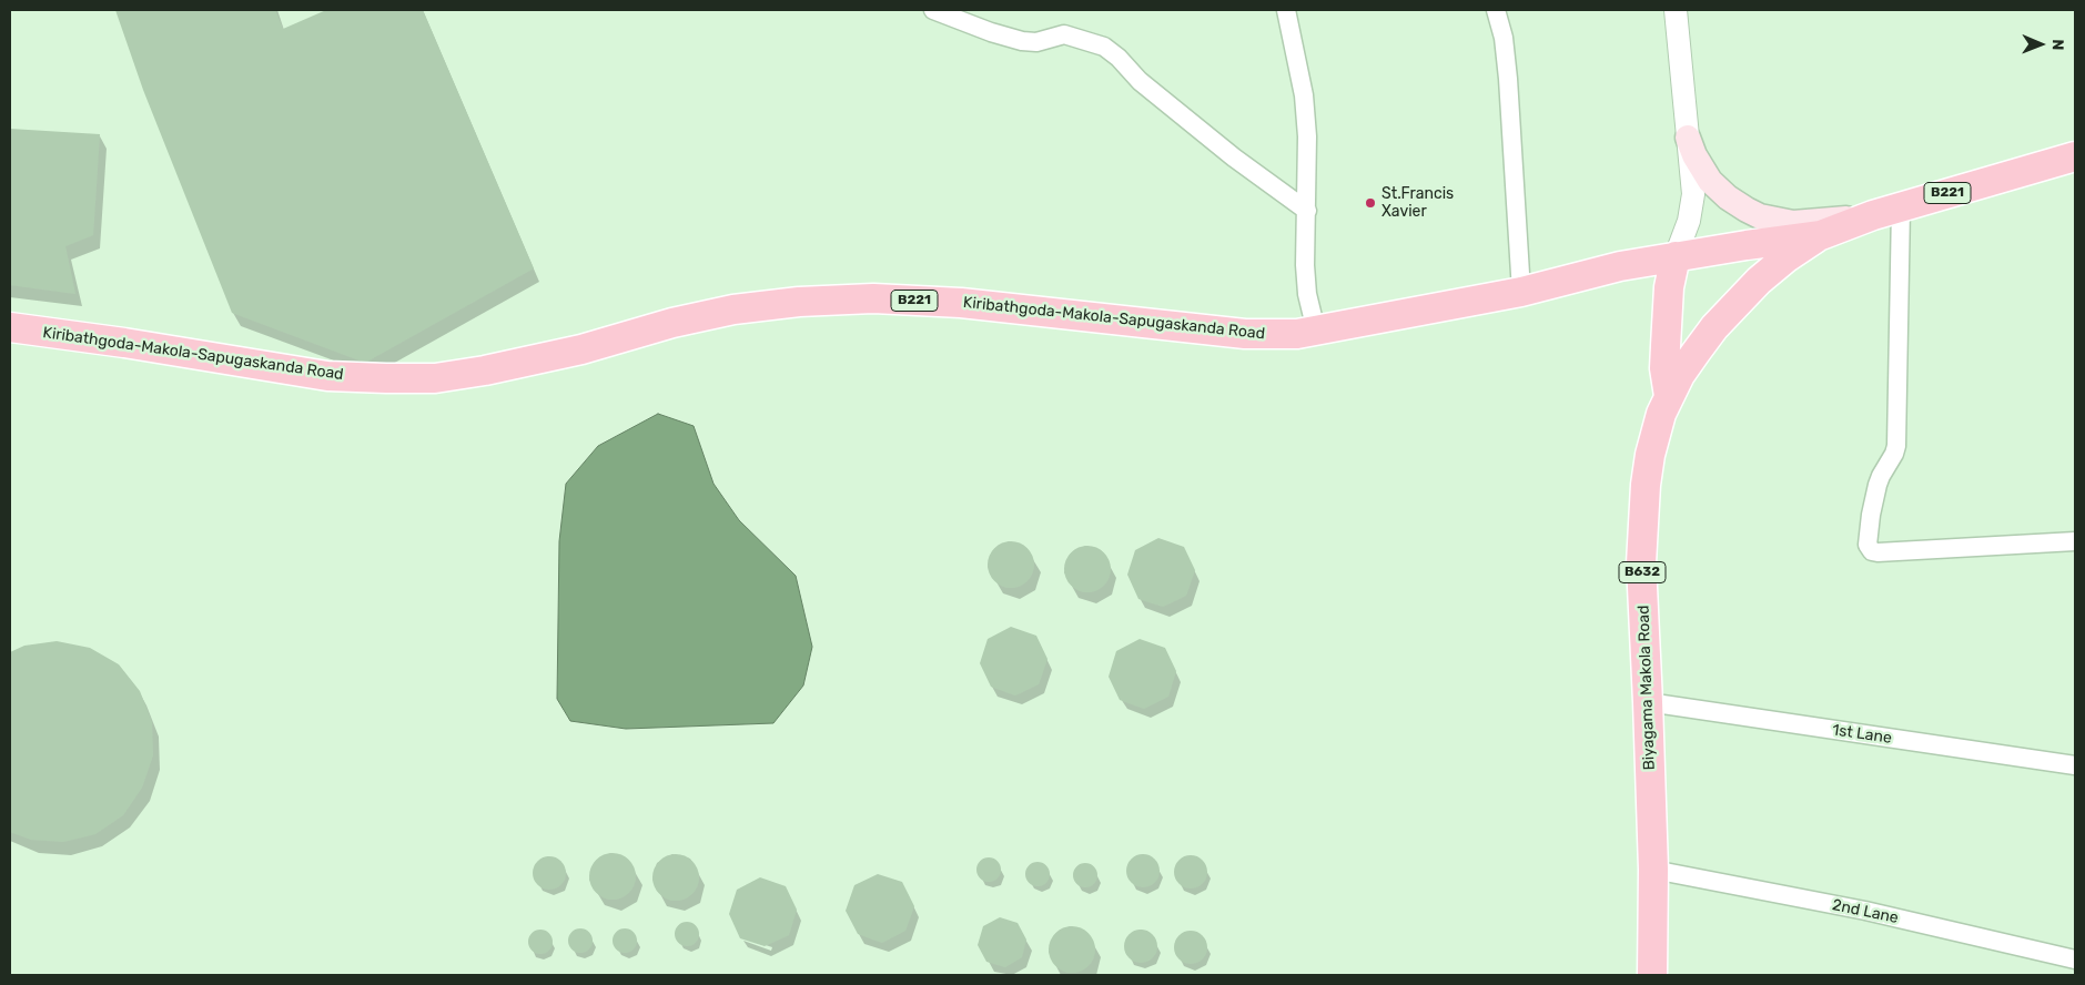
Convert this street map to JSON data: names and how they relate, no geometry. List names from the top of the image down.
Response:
{
  "streets": {
    "main road": [
      "B221",
      "Kiribathgoda-Makola-Sapugaskanda Road",
      "B632",
      "Biyagama Makola Road"
    ],
    "street": ["1st Lane", "2nd Lane"]
  },
  "crossings": [
    ["Kiribathgoda-Makola-Sapugaskanda Road", "Biyagama Makola Road"],
    ["Biyagama Makola Road", "1st Lane"],
    ["Biyagama Makola Road", "2nd Lane"]
  ],
  "places": ["St.Francis Xavier"],
  "north": "right"
}
